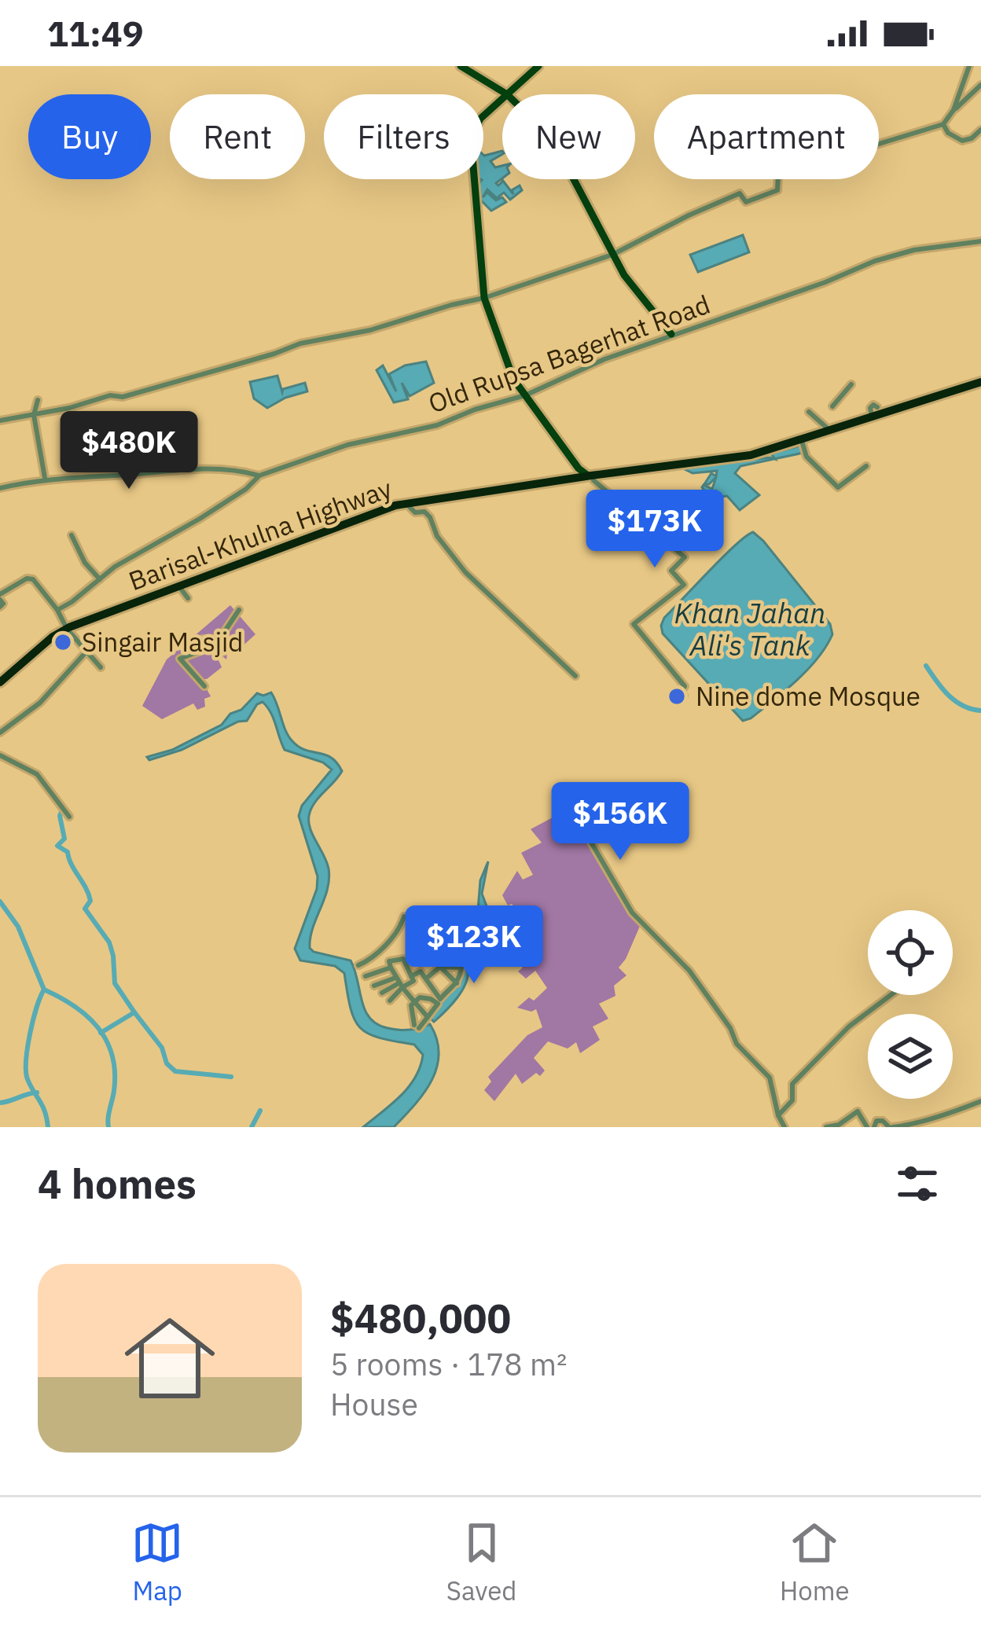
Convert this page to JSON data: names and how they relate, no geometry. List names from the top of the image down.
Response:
{
  "streets": {
    "highway": ["Barisal-Khulna Highway"],
    "street": ["Old Rupsa Bagerhat Road"]
  },
  "water": ["Khan Jahan Ali's Tank"],
  "places": ["Singair Masjid", "Nine dome Mosque"],
  "page": {
    "status": "11:49",
    "chip": [
      "Buy",
      "Rent",
      "Filters",
      "New",
      "Apartment"
    ],
    "price": [
      "$480K",
      "$173K",
      "$156K",
      "$123K"
    ],
    "heading": "4 homes",
    "list": [
      {
        "name": "$480,000",
        "note": "5 rooms · 178 m² · House"
      }
    ],
    "tabs": ["Map", "Saved", "Home"]
  }
}
